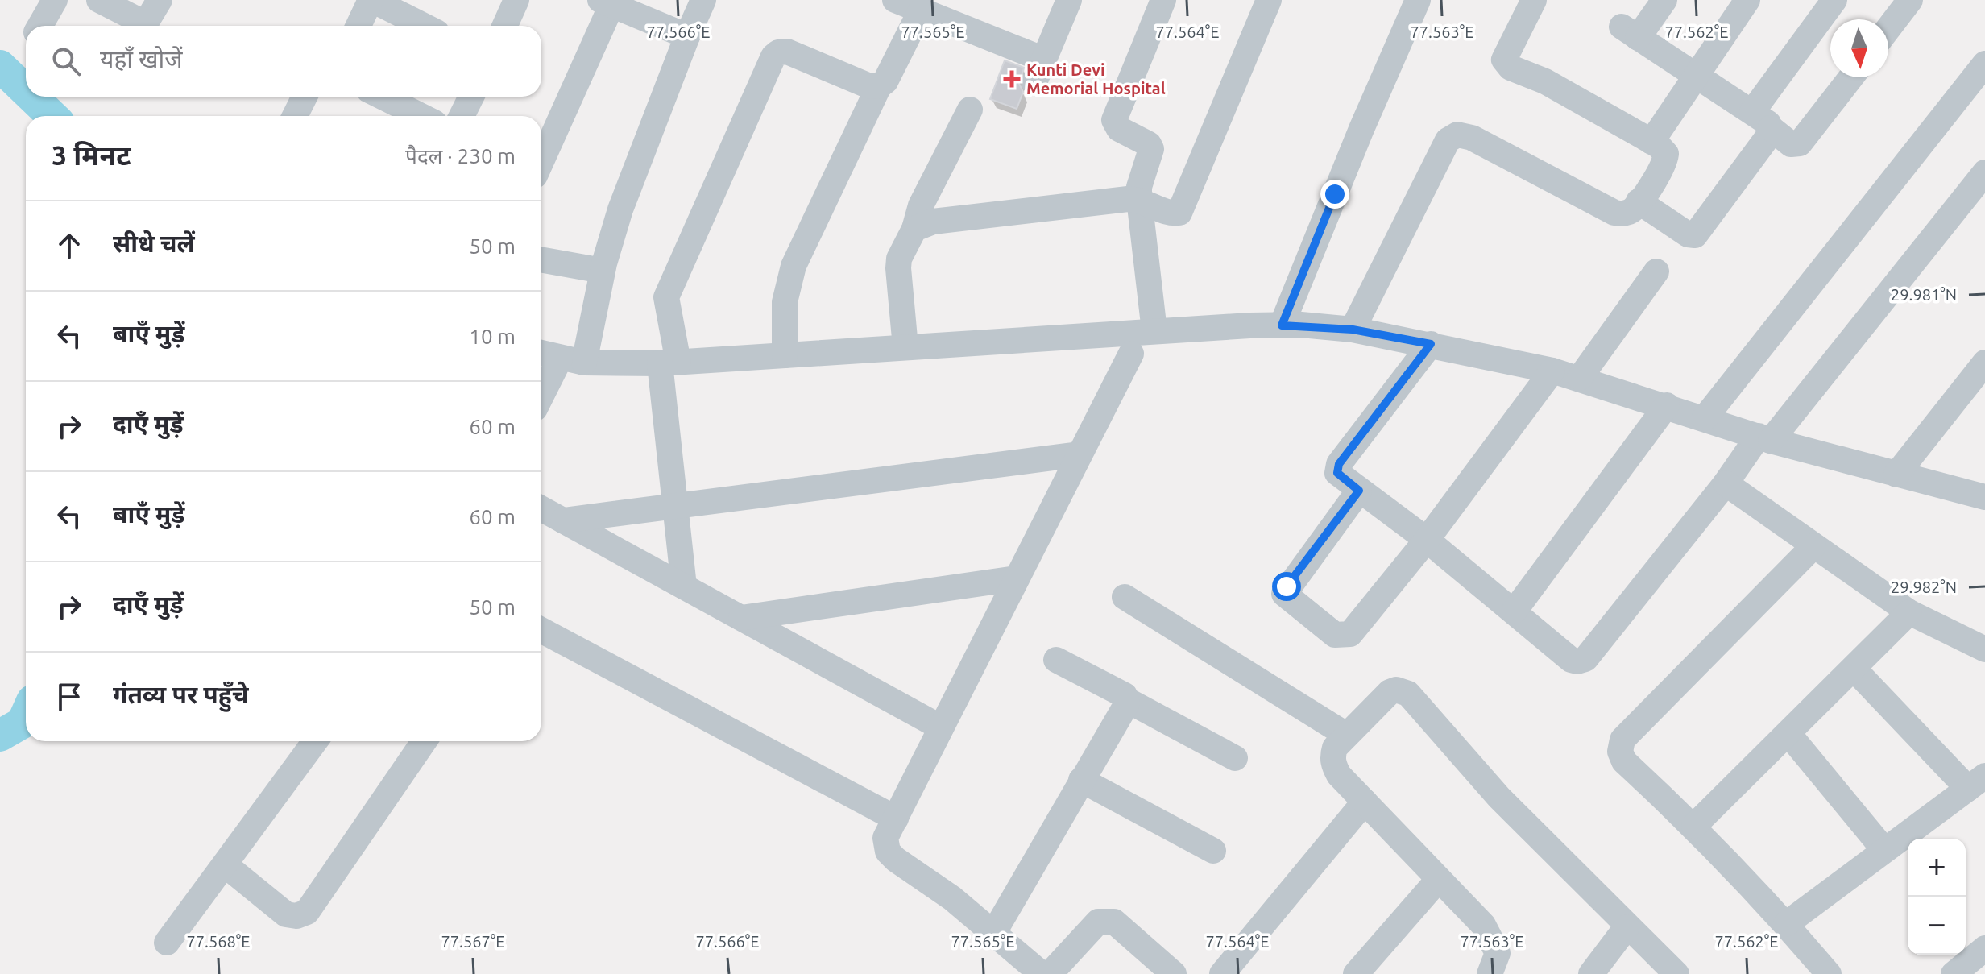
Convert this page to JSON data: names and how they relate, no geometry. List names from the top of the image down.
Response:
{
  "places": {
    "health": ["Kunti Devi Memorial Hospital"]
  },
  "north": "bottom",
  "page": {
    "search": "यहाँ खोजें",
    "heading": ["3 मिनट", "पैदल · 230 m"],
    "list": [
      ["सीधे चलें", "50 m"],
      ["बाएँ मुड़ें", "10 m"],
      ["दाएँ मुड़ें", "60 m"],
      ["बाएँ मुड़ें", "60 m"],
      ["दाएँ मुड़ें", "50 m"],
      "गंतव्य पर पहुँचे"
    ],
    "map_buttons": ["+", "−"]
  },
  "coordinates": [
    "77.566°E",
    "77.565°E",
    "77.564°E",
    "77.563°E",
    "77.562°E",
    "29.981°N",
    "29.982°N",
    "77.568°E",
    "77.567°E"
  ]
}
